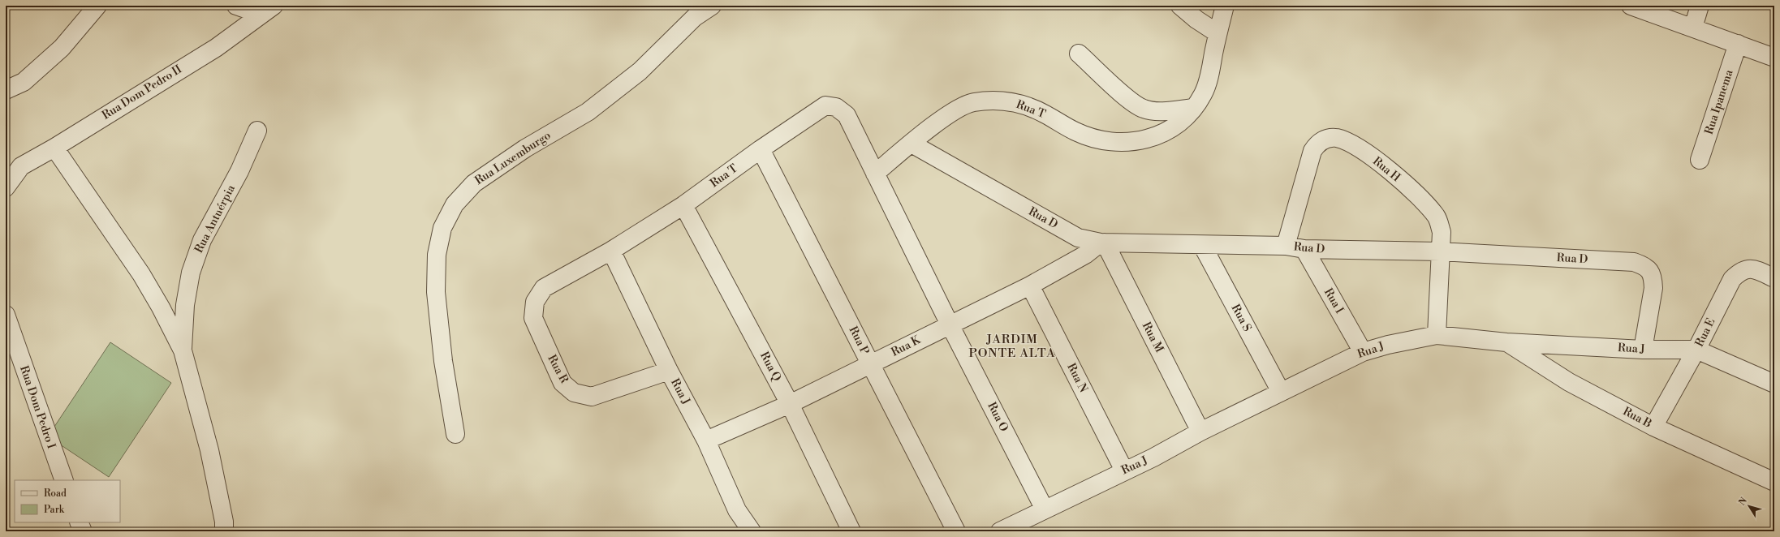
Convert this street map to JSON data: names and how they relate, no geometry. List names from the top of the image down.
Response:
{
  "streets": {
    "street": [
      "Rua Dom Pedro II",
      "Rua Ipanema",
      "Rua T",
      "Rua Luxemburgo",
      "Rua H",
      "Rua D",
      "Rua Antuérpia",
      "Rua I",
      "Rua S",
      "Rua E",
      "Rua M",
      "Rua P",
      "Rua K",
      "Rua J",
      "Rua Q",
      "Rua R",
      "Rua N",
      "Rua Dom Pedro I",
      "Rua O",
      "Rua B"
    ]
  },
  "crossings": [
    ["Rua T", "Rua D"],
    ["Rua T", "Rua P"],
    ["Rua T", "Rua K"],
    ["Rua T", "Rua J"],
    ["Rua T", "Rua Q"],
    ["Rua T", "Rua R"],
    ["Rua T", "Rua O"],
    ["Rua H", "Rua D"],
    ["Rua H", "Rua J"],
    ["Rua D", "Rua I"],
    ["Rua D", "Rua S"],
    ["Rua D", "Rua M"],
    ["Rua D", "Rua K"],
    ["Rua D", "Rua J"],
    ["Rua I", "Rua J"],
    ["Rua S", "Rua J"],
    ["Rua E", "Rua J"],
    ["Rua E", "Rua B"],
    ["Rua M", "Rua K"],
    ["Rua M", "Rua J"],
    ["Rua P", "Rua K"],
    ["Rua K", "Rua J"],
    ["Rua K", "Rua Q"],
    ["Rua K", "Rua N"],
    ["Rua K", "Rua O"],
    ["Rua J", "Rua R"],
    ["Rua J", "Rua N"],
    ["Rua J", "Rua O"],
    ["Rua J", "Rua B"]
  ],
  "districts": ["JARDIM PONTE ALTA"],
  "legend": ["Road", "Park"],
  "north": "top left"
}
